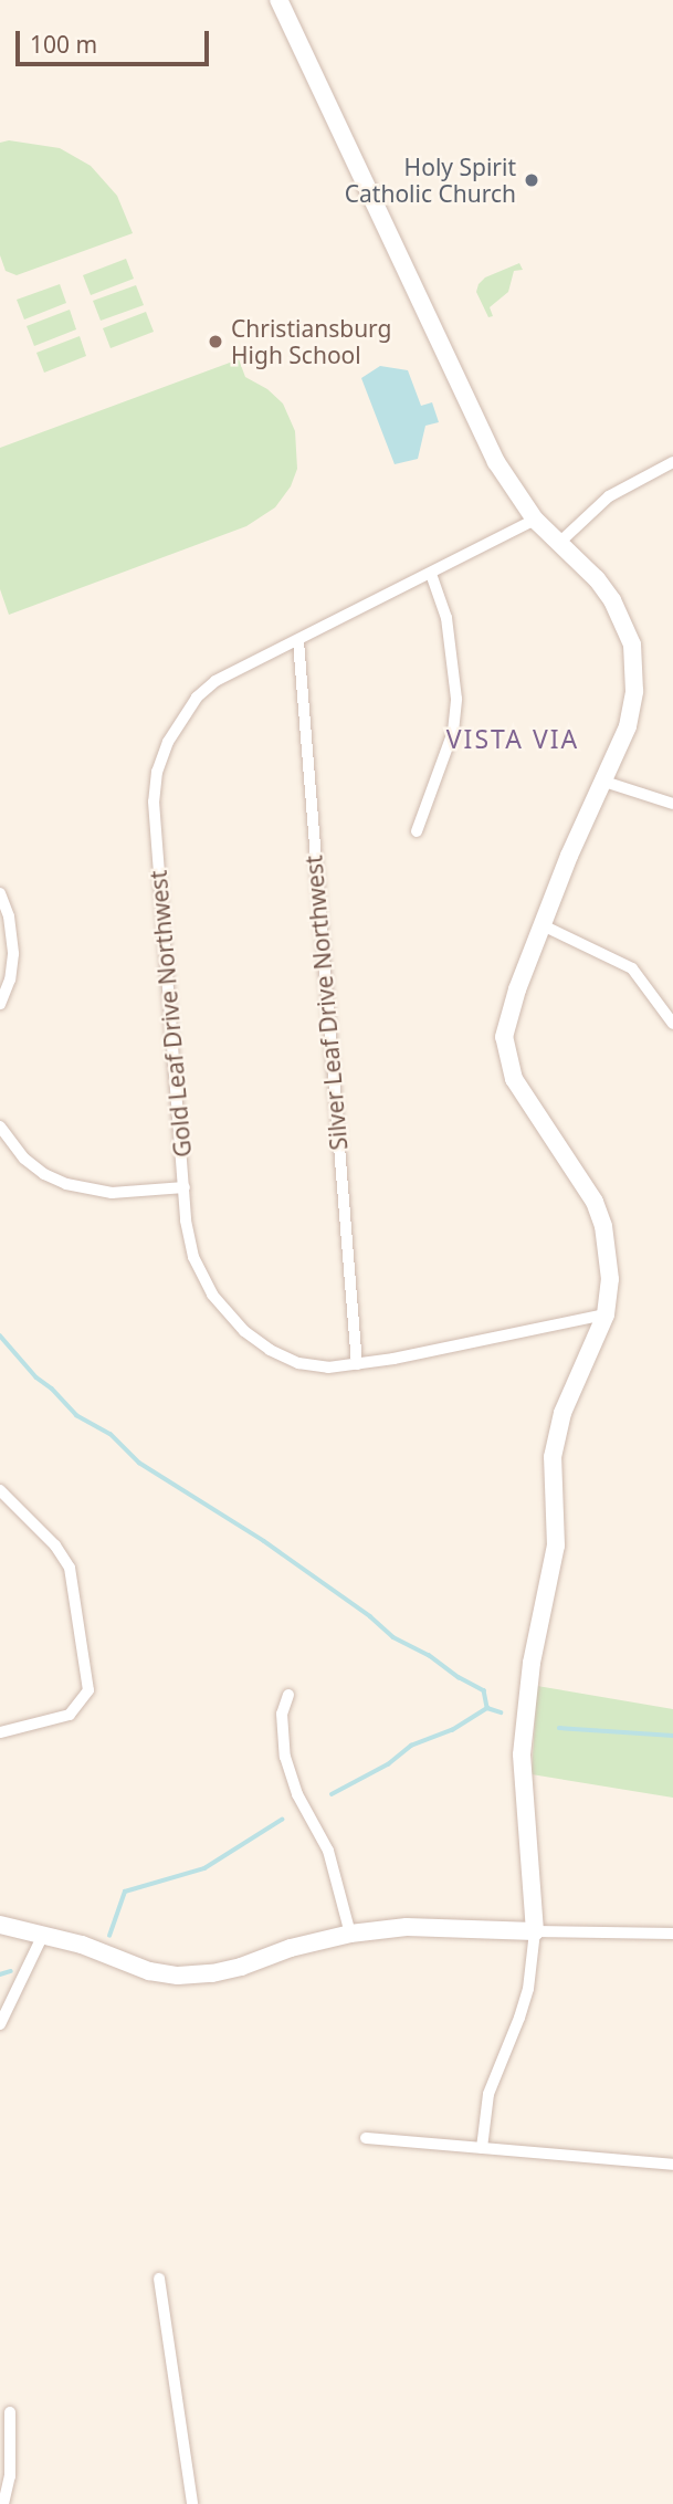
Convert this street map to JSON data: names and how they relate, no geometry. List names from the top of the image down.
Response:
{
  "streets": {
    "street": ["Silver Leaf Drive Northwest", "Gold Leaf Drive Northwest"]
  },
  "crossings": [
    ["Silver Leaf Drive Northwest", "Gold Leaf Drive Northwest"]
  ],
  "districts": ["VISTA VIA"],
  "places": ["Holy Spirit Catholic Church", "Christiansburg High School"],
  "scale_bar": "100 m"
}
